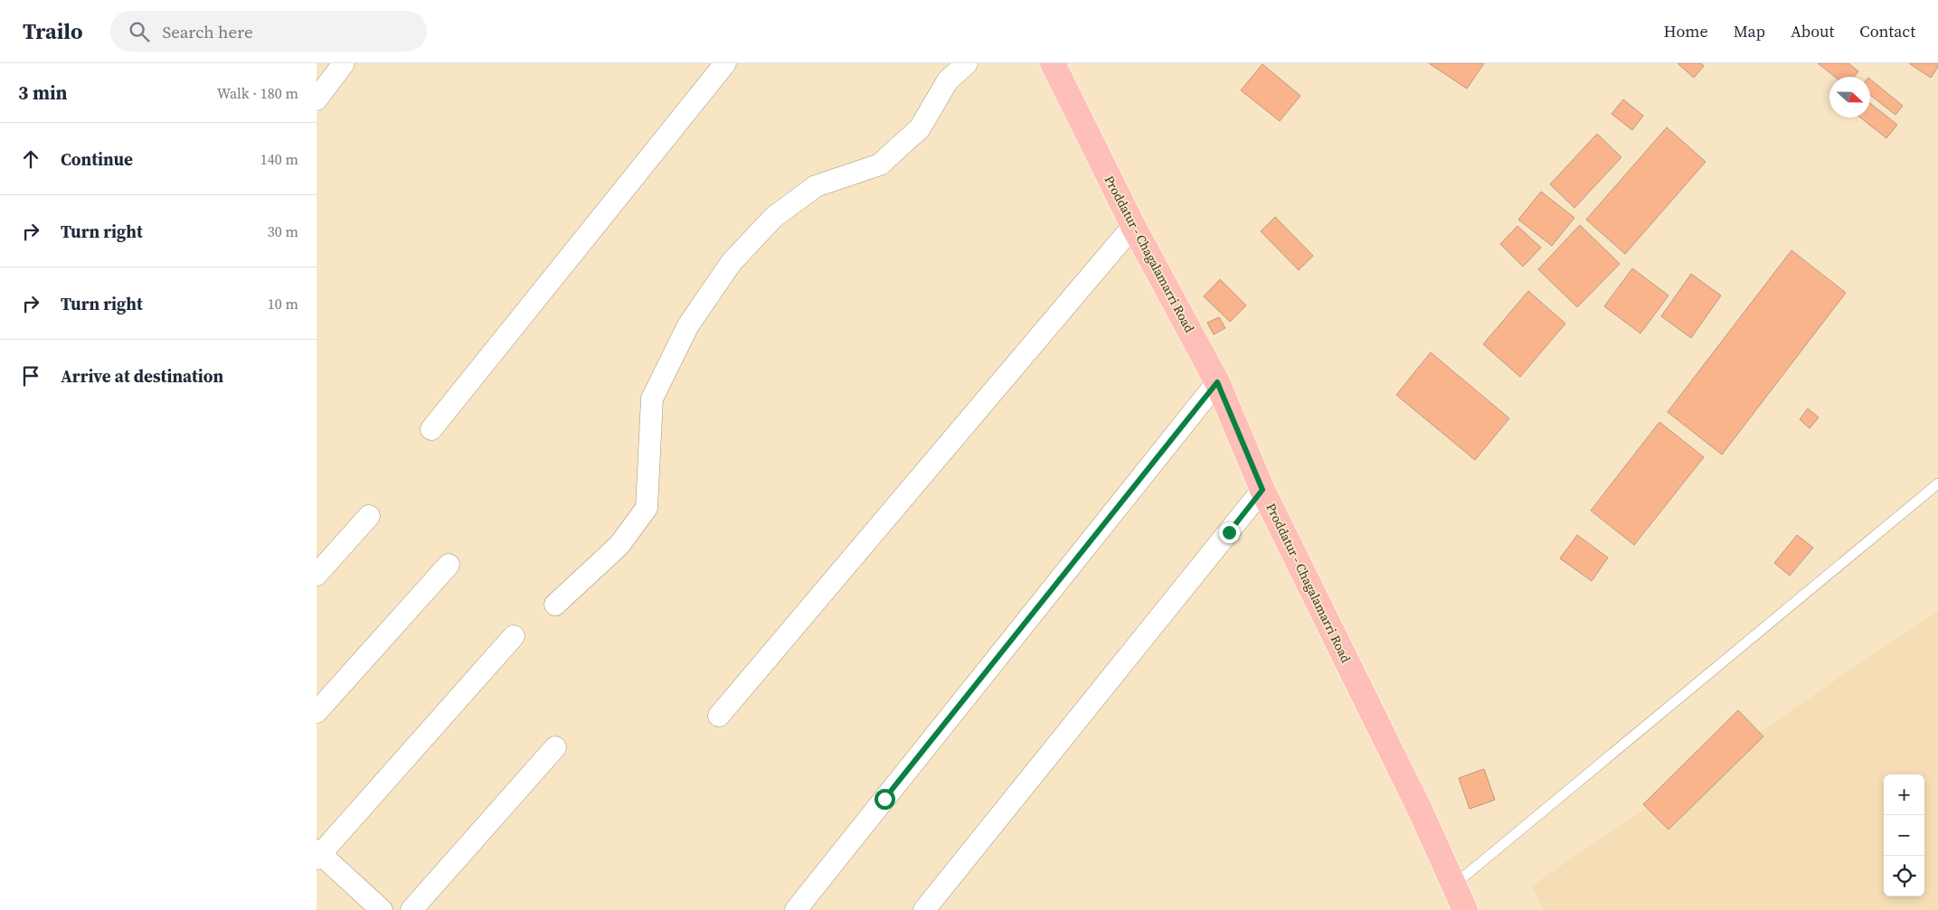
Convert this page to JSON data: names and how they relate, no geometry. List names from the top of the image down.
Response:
{
  "streets": {
    "main road": ["Proddatur - Chagalamarri Road"]
  },
  "north": "right",
  "page": {
    "header": "Trailo",
    "search": "Search here",
    "nav": [
      "Home",
      "Map",
      "About",
      "Contact"
    ],
    "heading": ["3 min", "Walk · 180 m"],
    "list": [
      ["Continue", "140 m"],
      ["Turn right", "30 m"],
      ["Turn right", "10 m"],
      "Arrive at destination"
    ],
    "map_buttons": ["+", "−"]
  }
}
